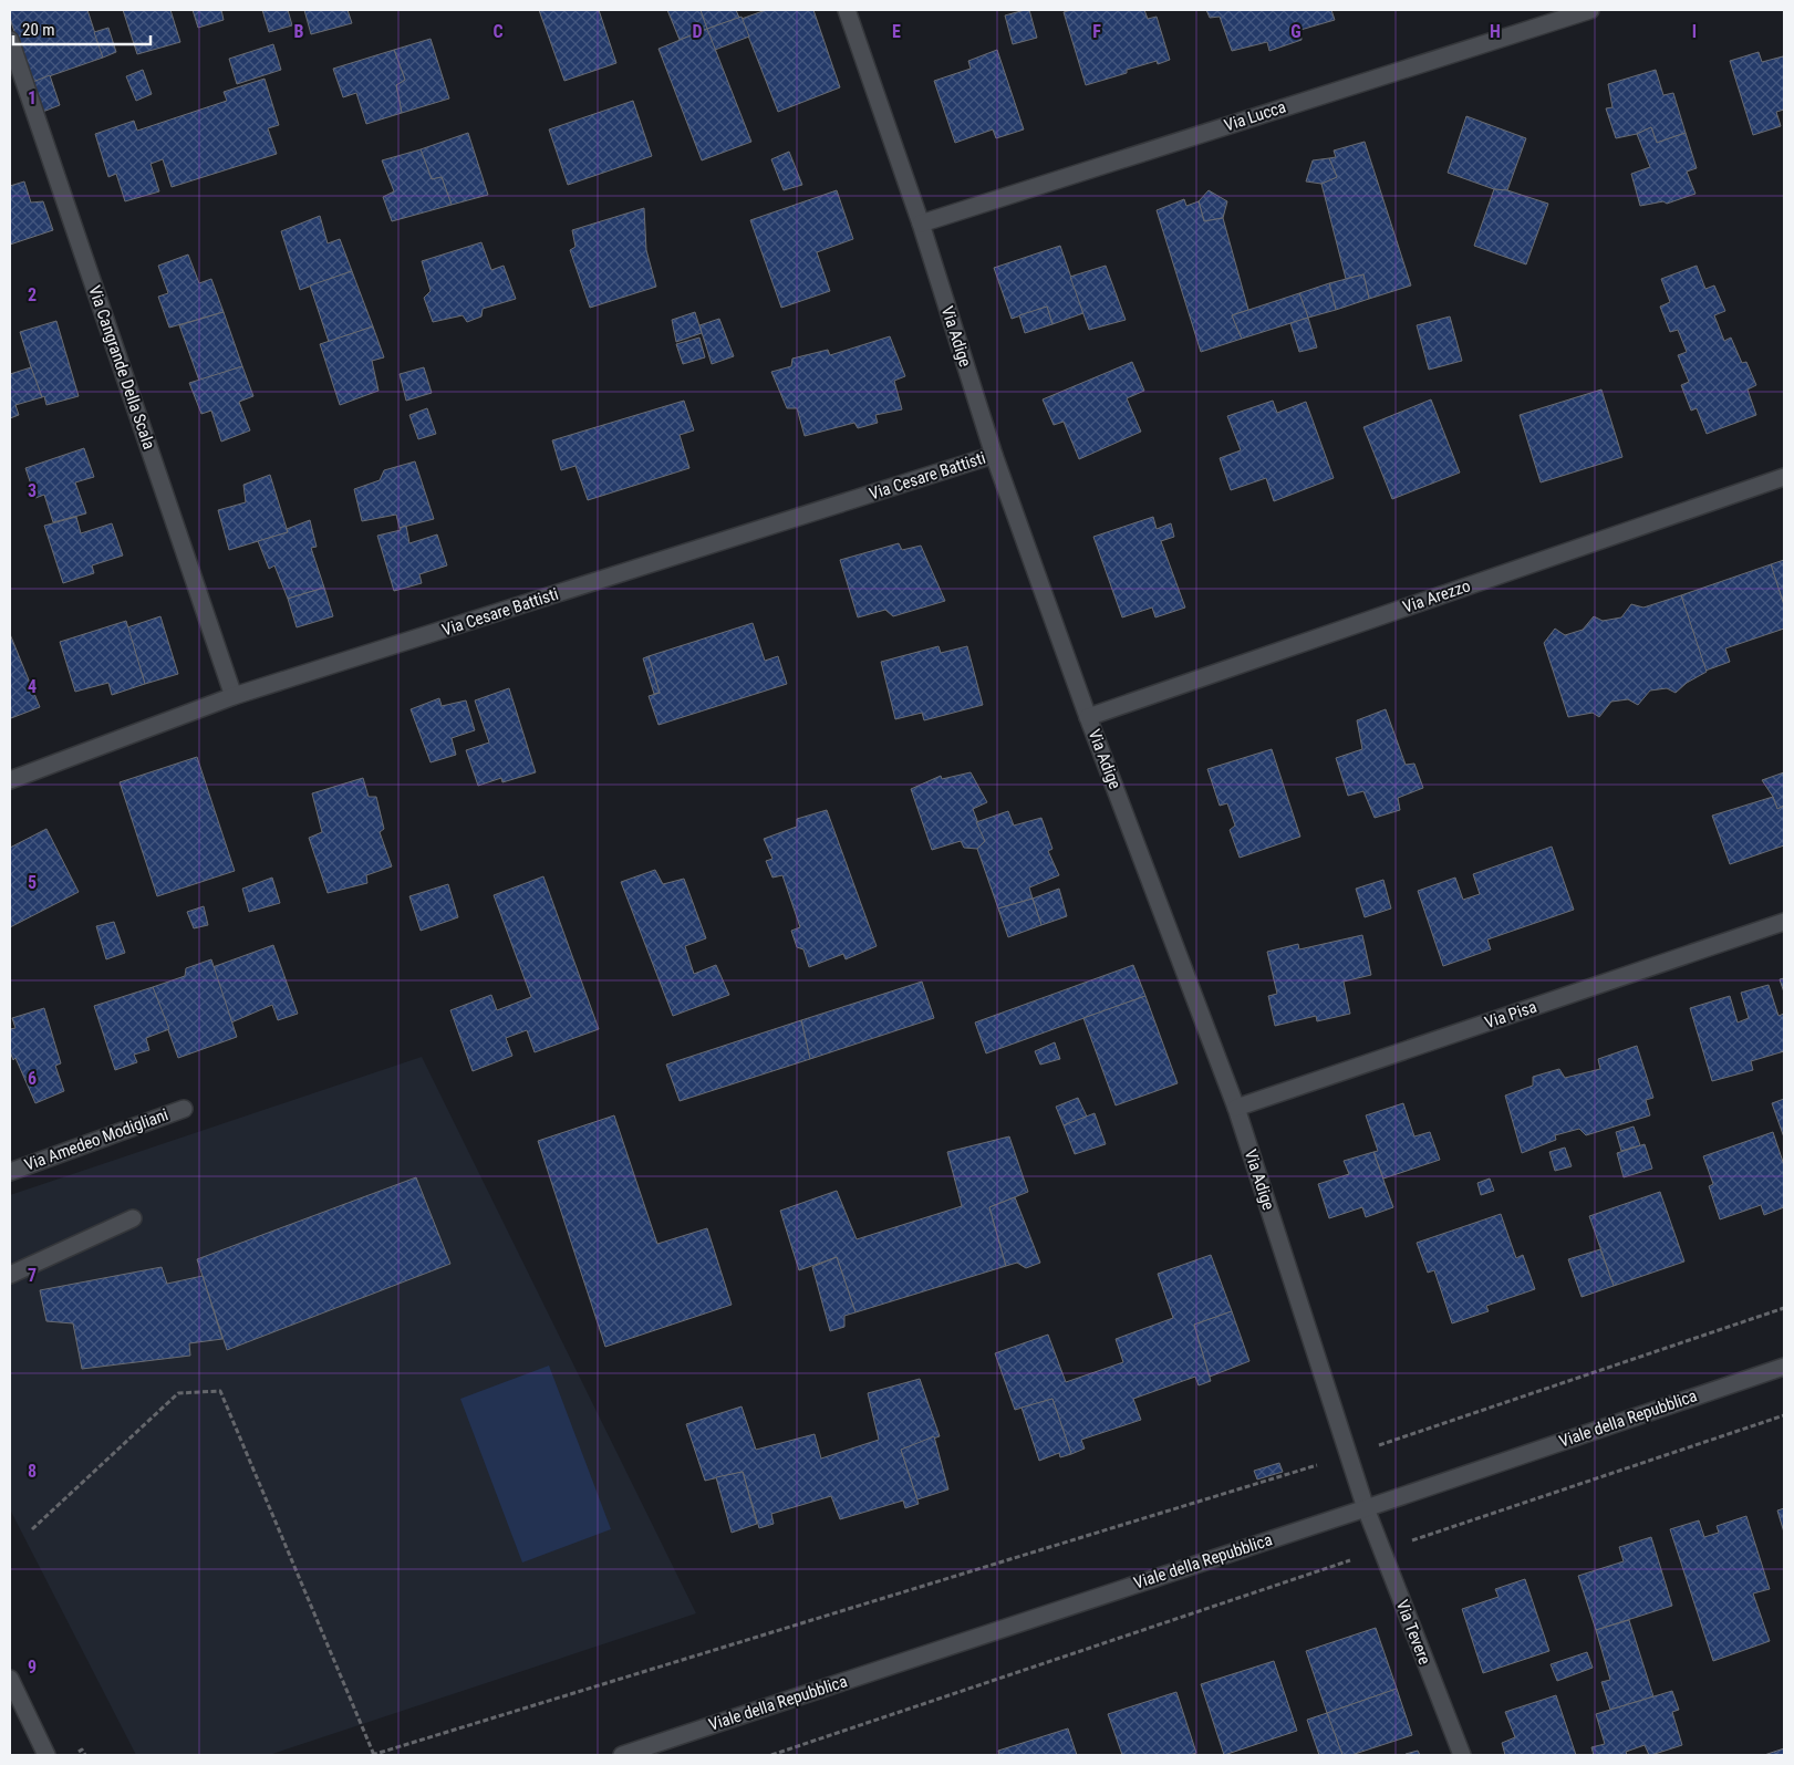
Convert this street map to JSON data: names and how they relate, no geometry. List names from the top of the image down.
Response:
{
  "streets": {
    "street": [
      "Via Lucca",
      "Via Adige",
      "Via Cangrande Della Scala",
      "Via Cesare Battisti",
      "Via Arezzo",
      "Via Pisa",
      "Via Amedeo Modigliani",
      "Viale della Repubblica",
      "Via Tevere"
    ]
  },
  "crossings": [
    ["Via Lucca", "Via Adige"],
    ["Via Adige", "Via Cesare Battisti"],
    ["Via Adige", "Via Arezzo"],
    ["Via Adige", "Via Pisa"],
    ["Via Adige", "Viale della Repubblica"],
    ["Via Adige", "Via Tevere"],
    ["Via Cangrande Della Scala", "Via Cesare Battisti"],
    ["Viale della Repubblica", "Via Tevere"]
  ],
  "scale_bar": "20 m",
  "grid": {
    "columns": [
      "B",
      "C",
      "D",
      "E",
      "F",
      "G",
      "H",
      "I"
    ],
    "rows": [
      "1",
      "2",
      "3",
      "4",
      "5",
      "6",
      "7",
      "8",
      "9"
    ]
  }
}
